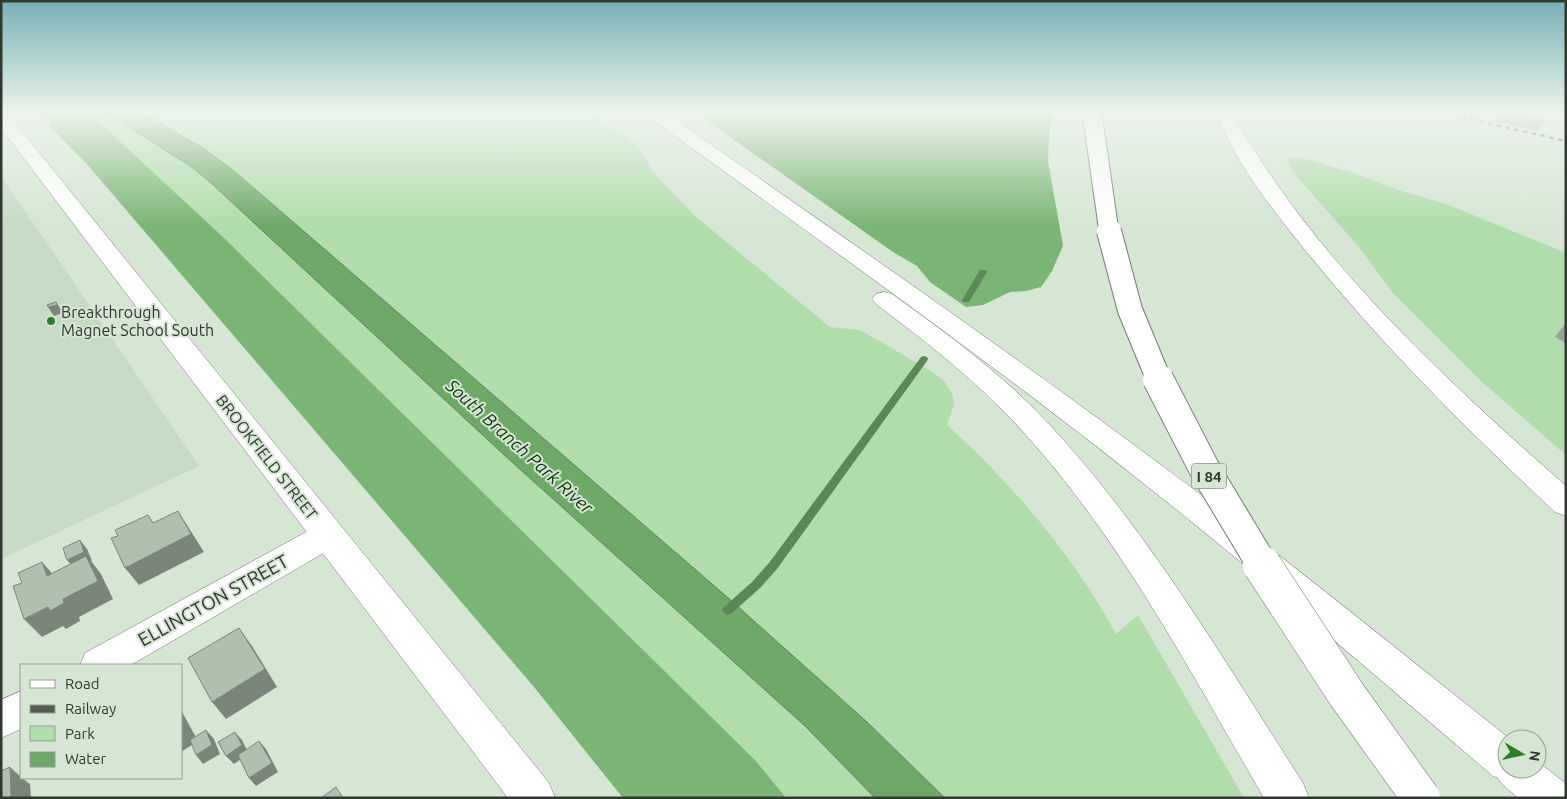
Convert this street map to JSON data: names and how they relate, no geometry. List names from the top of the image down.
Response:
{
  "streets": {
    "main road": ["BROOKFIELD STREET", "I 84", "ELLINGTON STREET"]
  },
  "crossings": [
    ["BROOKFIELD STREET", "ELLINGTON STREET"]
  ],
  "water": ["South Branch Park River"],
  "places": ["Breakthrough Magnet School South"],
  "legend": [
    "Road",
    "Railway",
    "Park",
    "Water"
  ],
  "north": "right"
}
